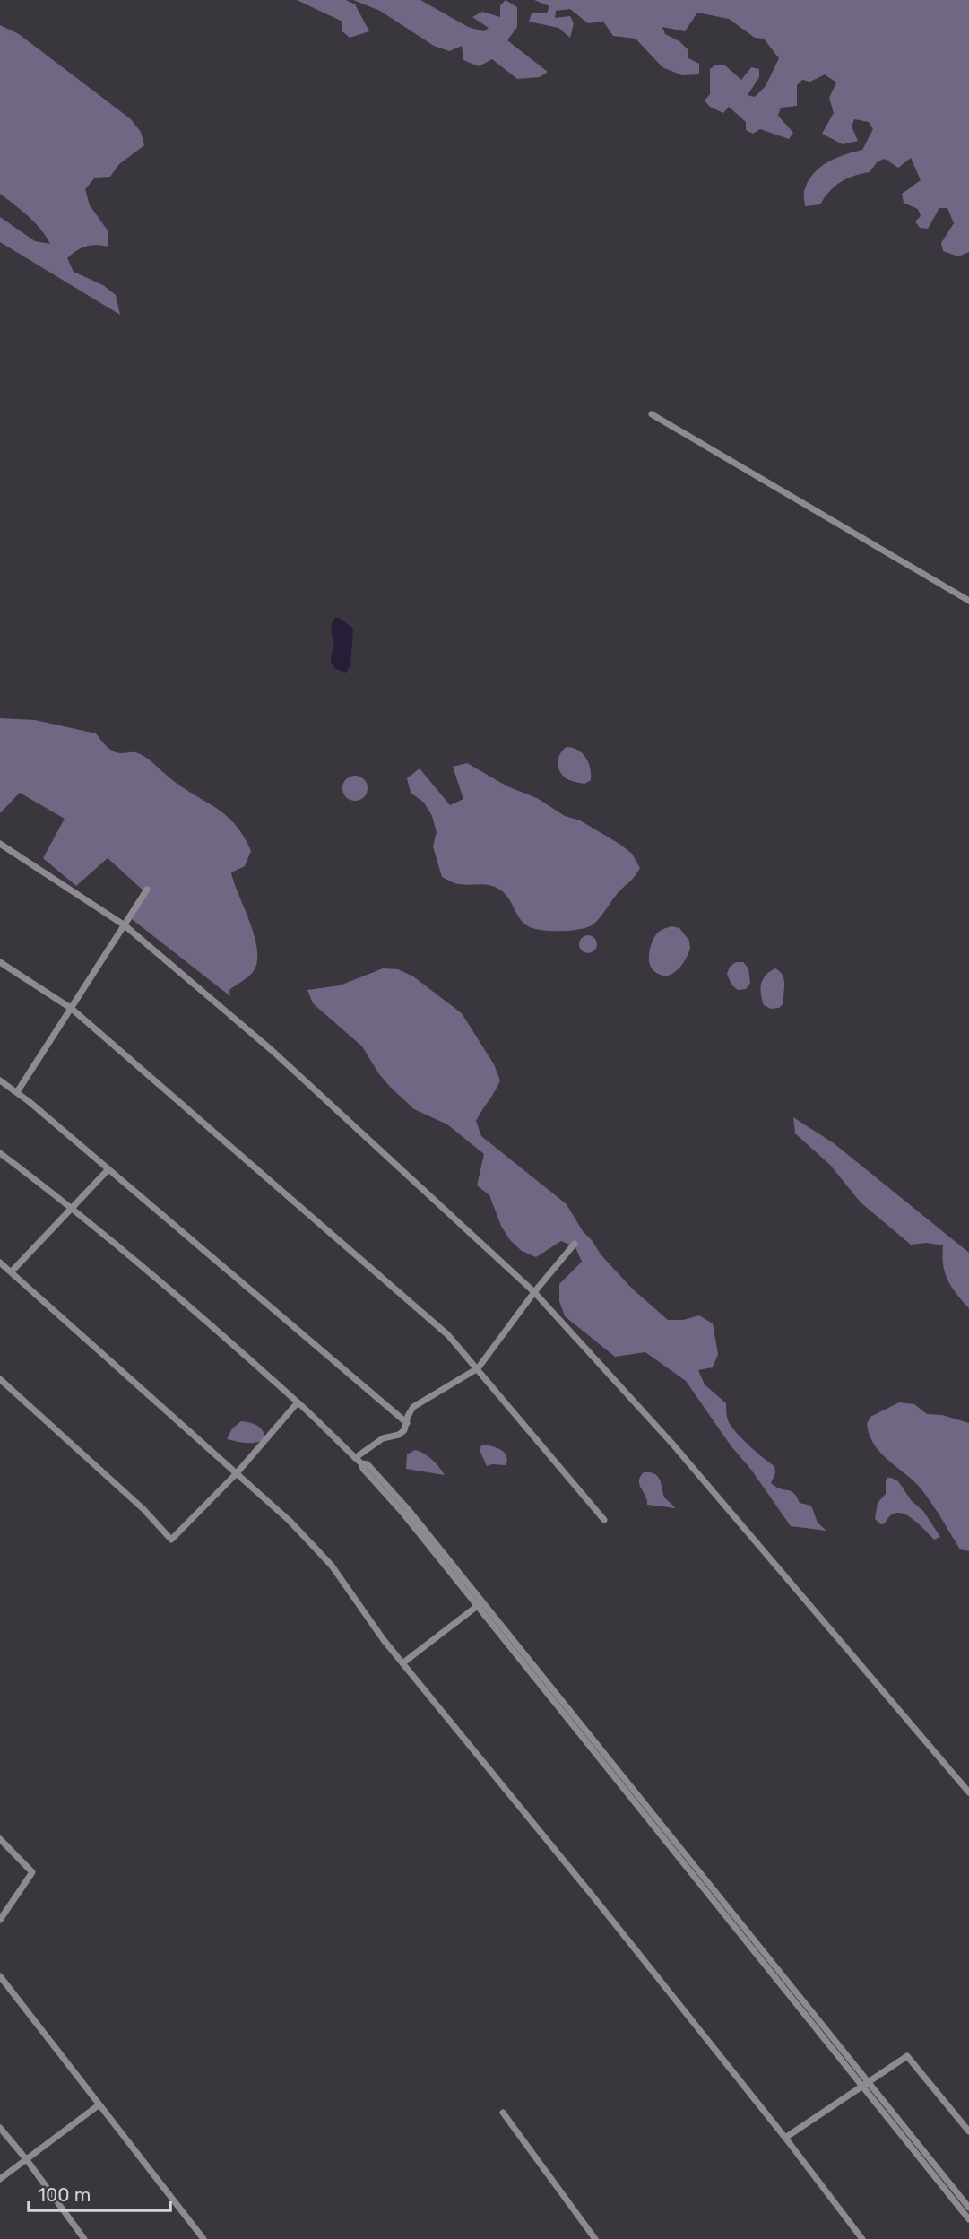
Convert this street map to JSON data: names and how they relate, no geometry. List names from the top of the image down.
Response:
{
  "scale_bar": "100 m"
}
